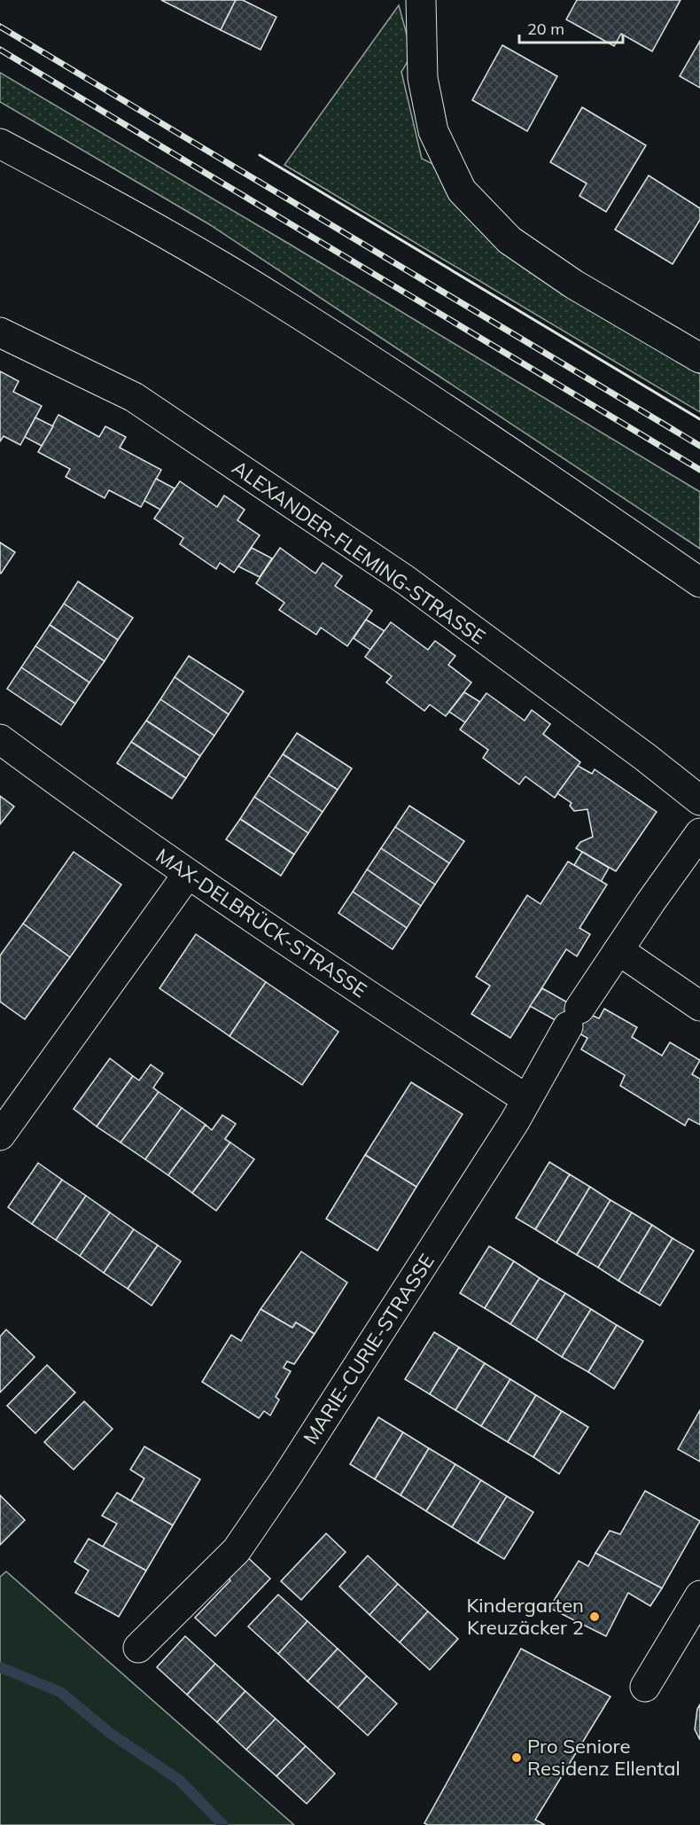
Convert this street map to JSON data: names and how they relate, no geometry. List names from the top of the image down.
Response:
{
  "streets": {
    "street": ["ALEXANDER-FLEMING-STRASSE", "MAX-DELBRÜCK-STRASSE", "MARIE-CURIE-STRASSE"]
  },
  "crossings": [
    ["MAX-DELBRÜCK-STRASSE", "MARIE-CURIE-STRASSE"]
  ],
  "places": ["Kindergarten Kreuzäcker 2", "Pro Seniore Residenz Ellental"],
  "scale_bar": "20 m"
}
